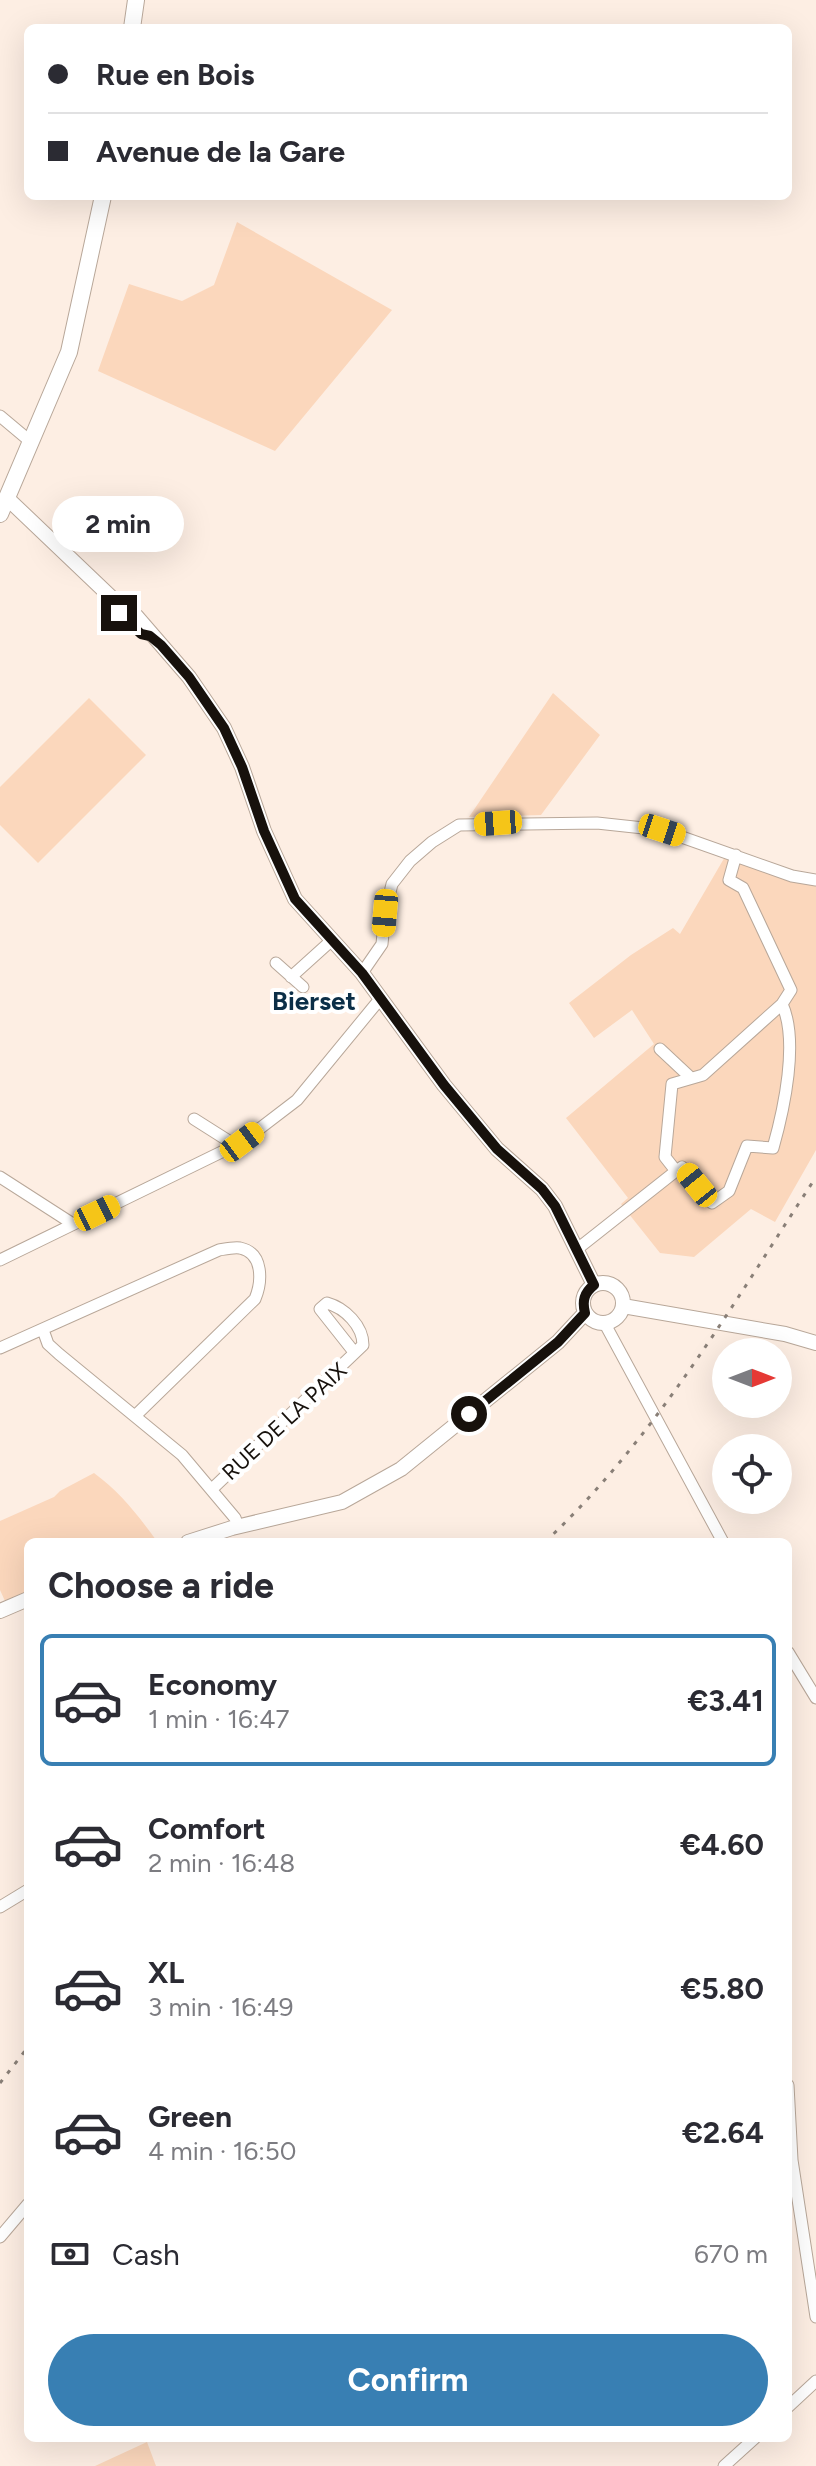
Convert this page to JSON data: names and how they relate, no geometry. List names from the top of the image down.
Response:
{
  "streets": {
    "street": ["RUE DE LA PAIX"]
  },
  "districts": ["Bierset"],
  "north": "right",
  "page": {
    "banner": ["Rue en Bois", "Avenue de la Gare"],
    "bubble": "2 min",
    "heading": "Choose a ride",
    "list": [
      {
        "name": "Economy",
        "note": "1 min · 16:47",
        "value": "€3.41"
      },
      {
        "name": "Comfort",
        "note": "2 min · 16:48",
        "value": "€4.60"
      },
      {
        "name": "XL",
        "note": "3 min · 16:49",
        "value": "€5.80"
      },
      {
        "name": "Green",
        "note": "4 min · 16:50",
        "value": "€2.64"
      }
    ],
    "pay": ["Cash", "670 m"],
    "buttons": "Confirm"
  }
}
